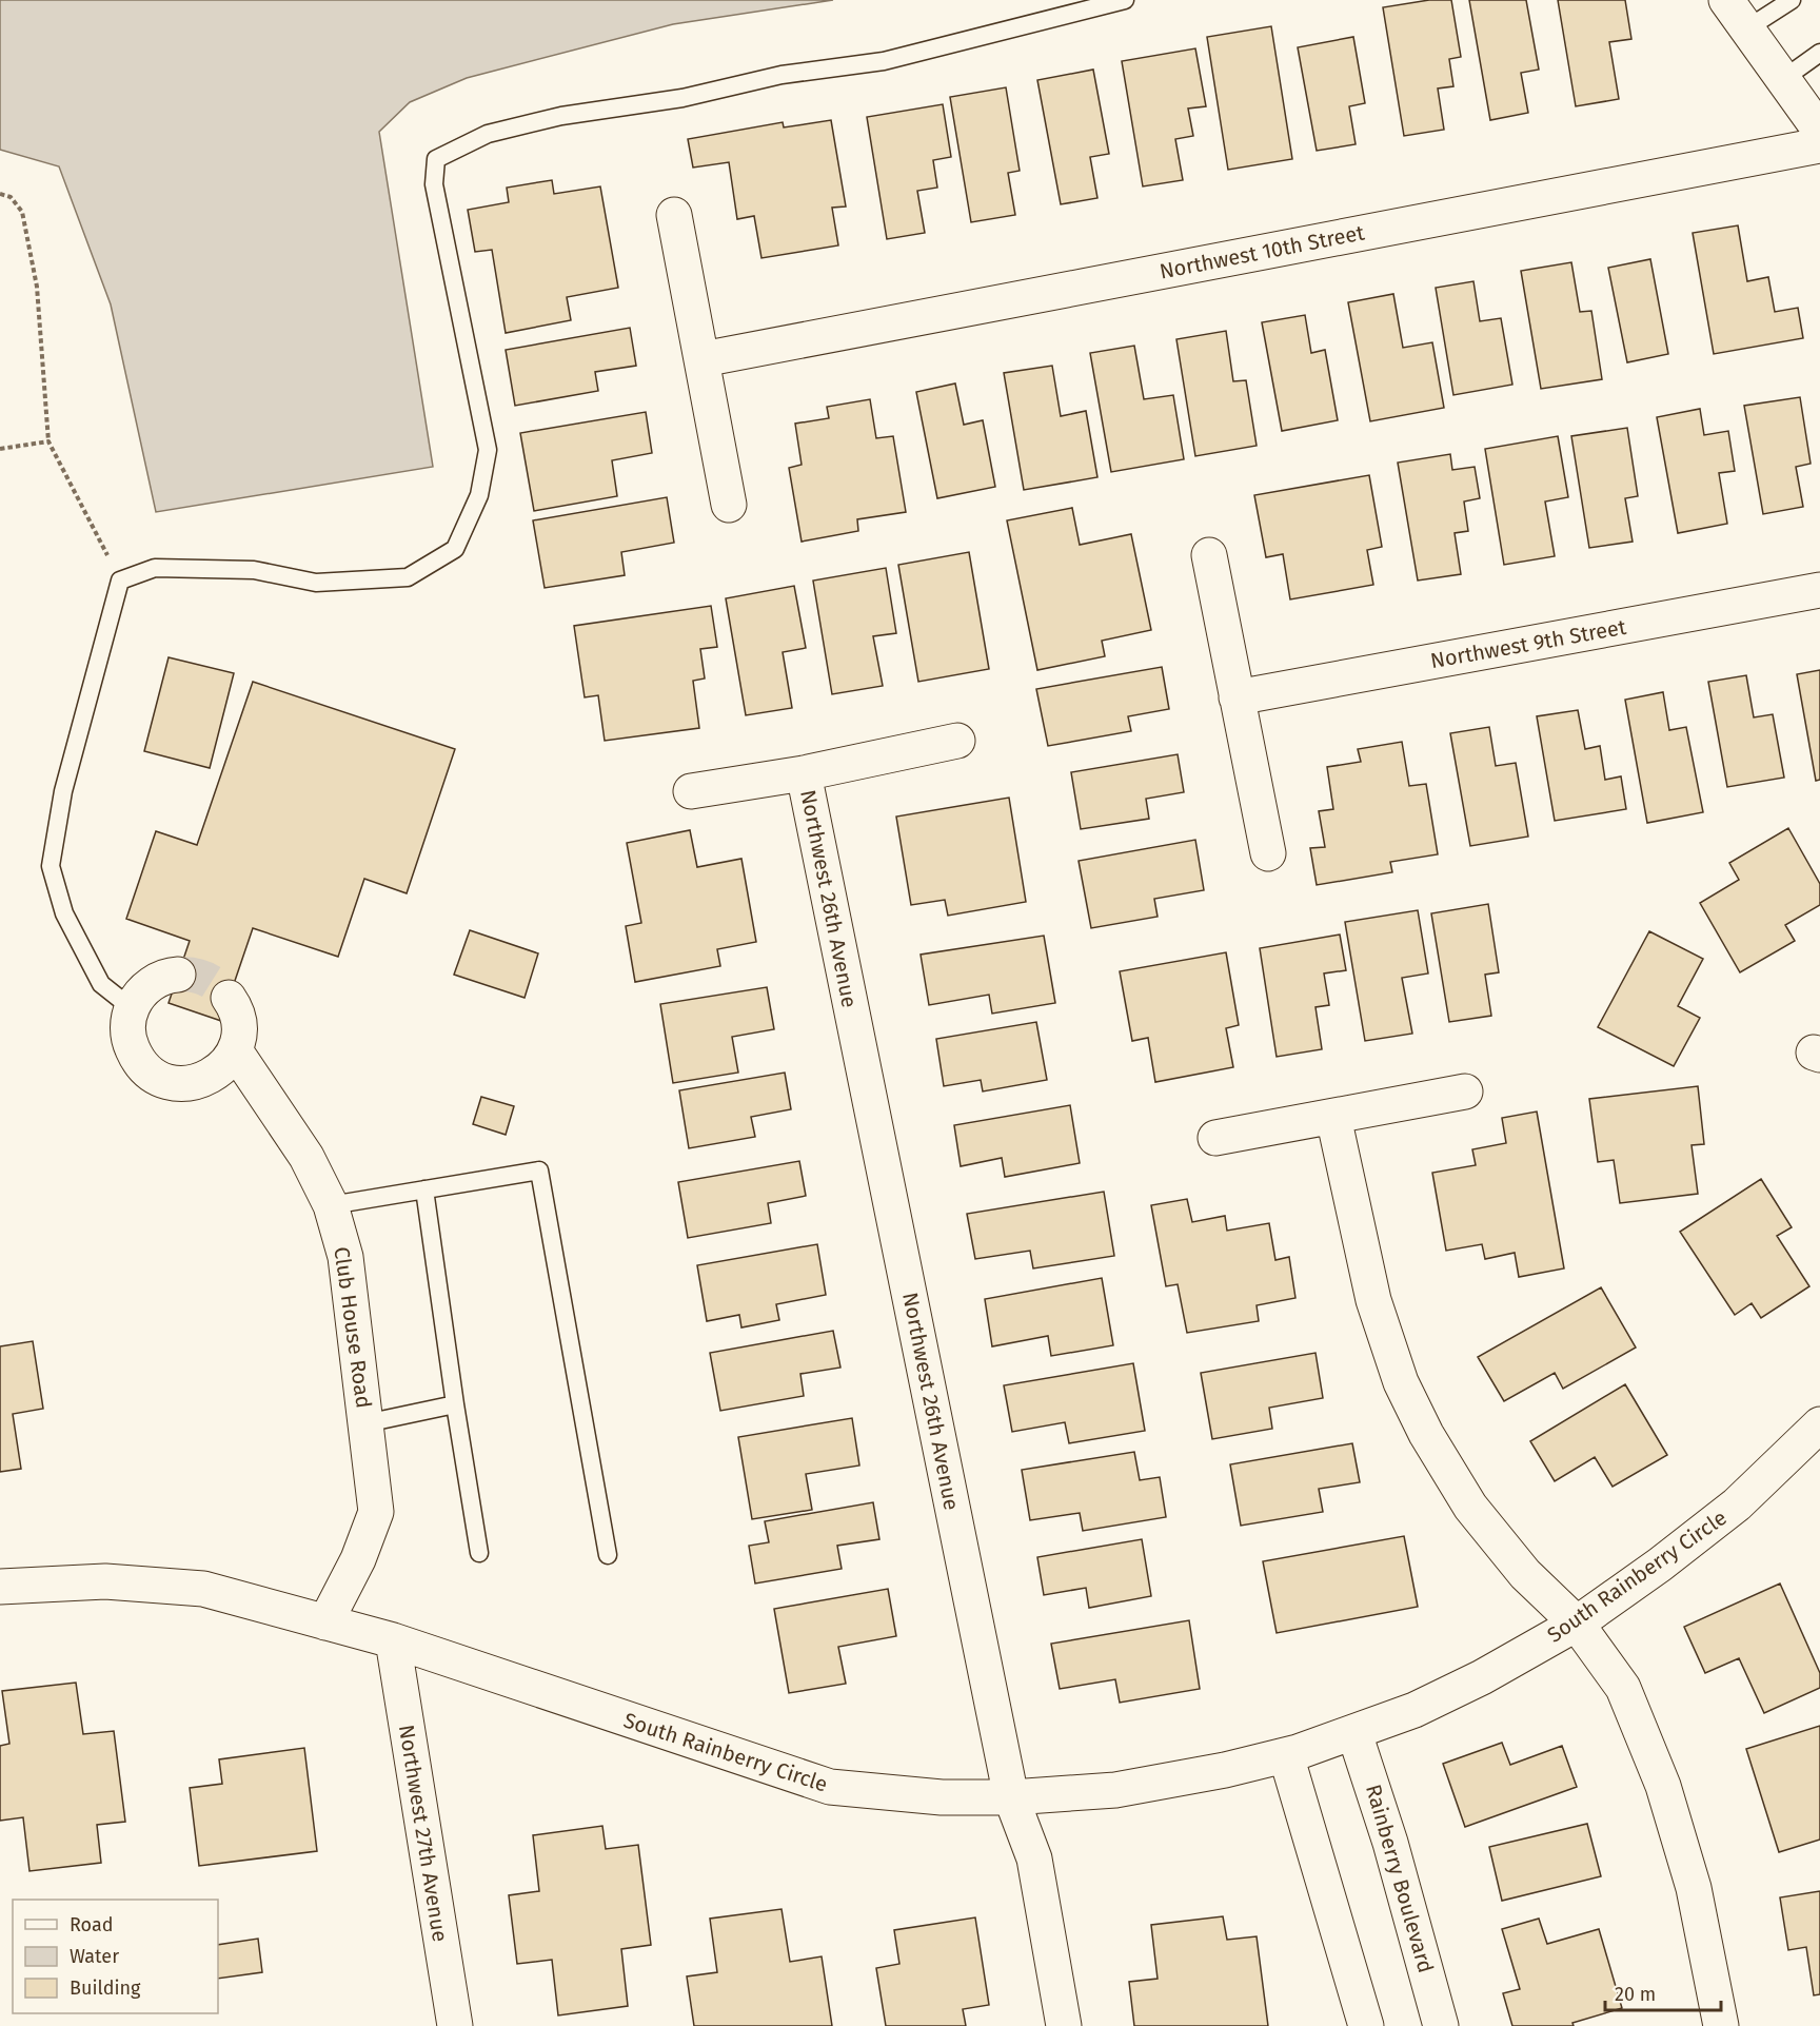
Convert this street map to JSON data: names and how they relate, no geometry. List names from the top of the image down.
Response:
{
  "streets": {
    "street": [
      "Northwest 10th Street",
      "Northwest 9th Street",
      "Northwest 26th Avenue",
      "Club House Road",
      "South Rainberry Circle",
      "Northwest 27th Avenue",
      "Rainberry Boulevard"
    ]
  },
  "crossings": [
    ["Northwest 26th Avenue", "South Rainberry Circle"],
    ["Club House Road", "South Rainberry Circle"],
    ["South Rainberry Circle", "Northwest 27th Avenue"],
    ["South Rainberry Circle", "Rainberry Boulevard"]
  ],
  "legend": ["Road", "Water", "Building"],
  "scale_bar": "20 m"
}
